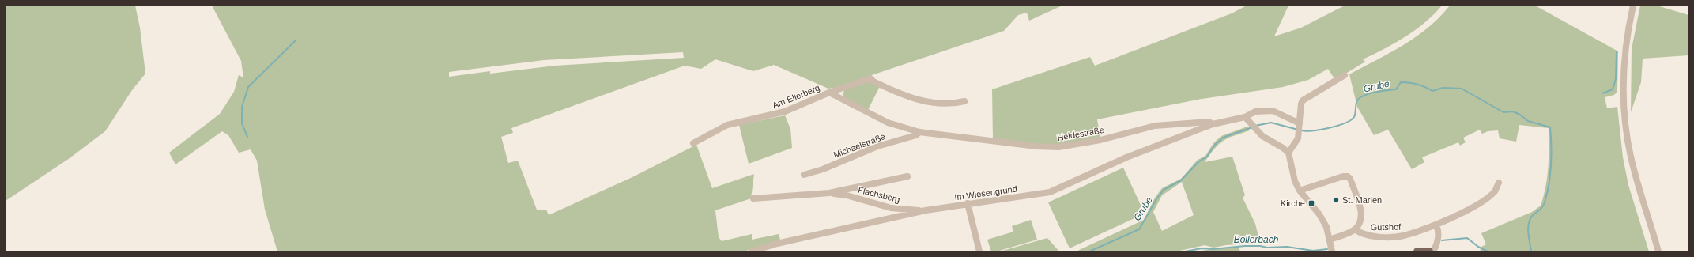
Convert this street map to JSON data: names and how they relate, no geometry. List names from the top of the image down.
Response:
{
  "streets": {
    "street": [
      "Am Ellerberg",
      "Heidestraße",
      "Michaelstraße",
      "Im Wiesengrund",
      "Flachsberg",
      "Gutshof"
    ]
  },
  "crossings": [
    ["Am Ellerberg", "Heidestraße"],
    ["Heidestraße", "Michaelstraße"],
    ["Heidestraße", "Im Wiesengrund"],
    ["Im Wiesengrund", "Flachsberg"]
  ],
  "water": ["Grube", "Bollerbach"],
  "places": {
    "other": ["St. Marien"],
    "transit": ["Kirche"]
  }
}
